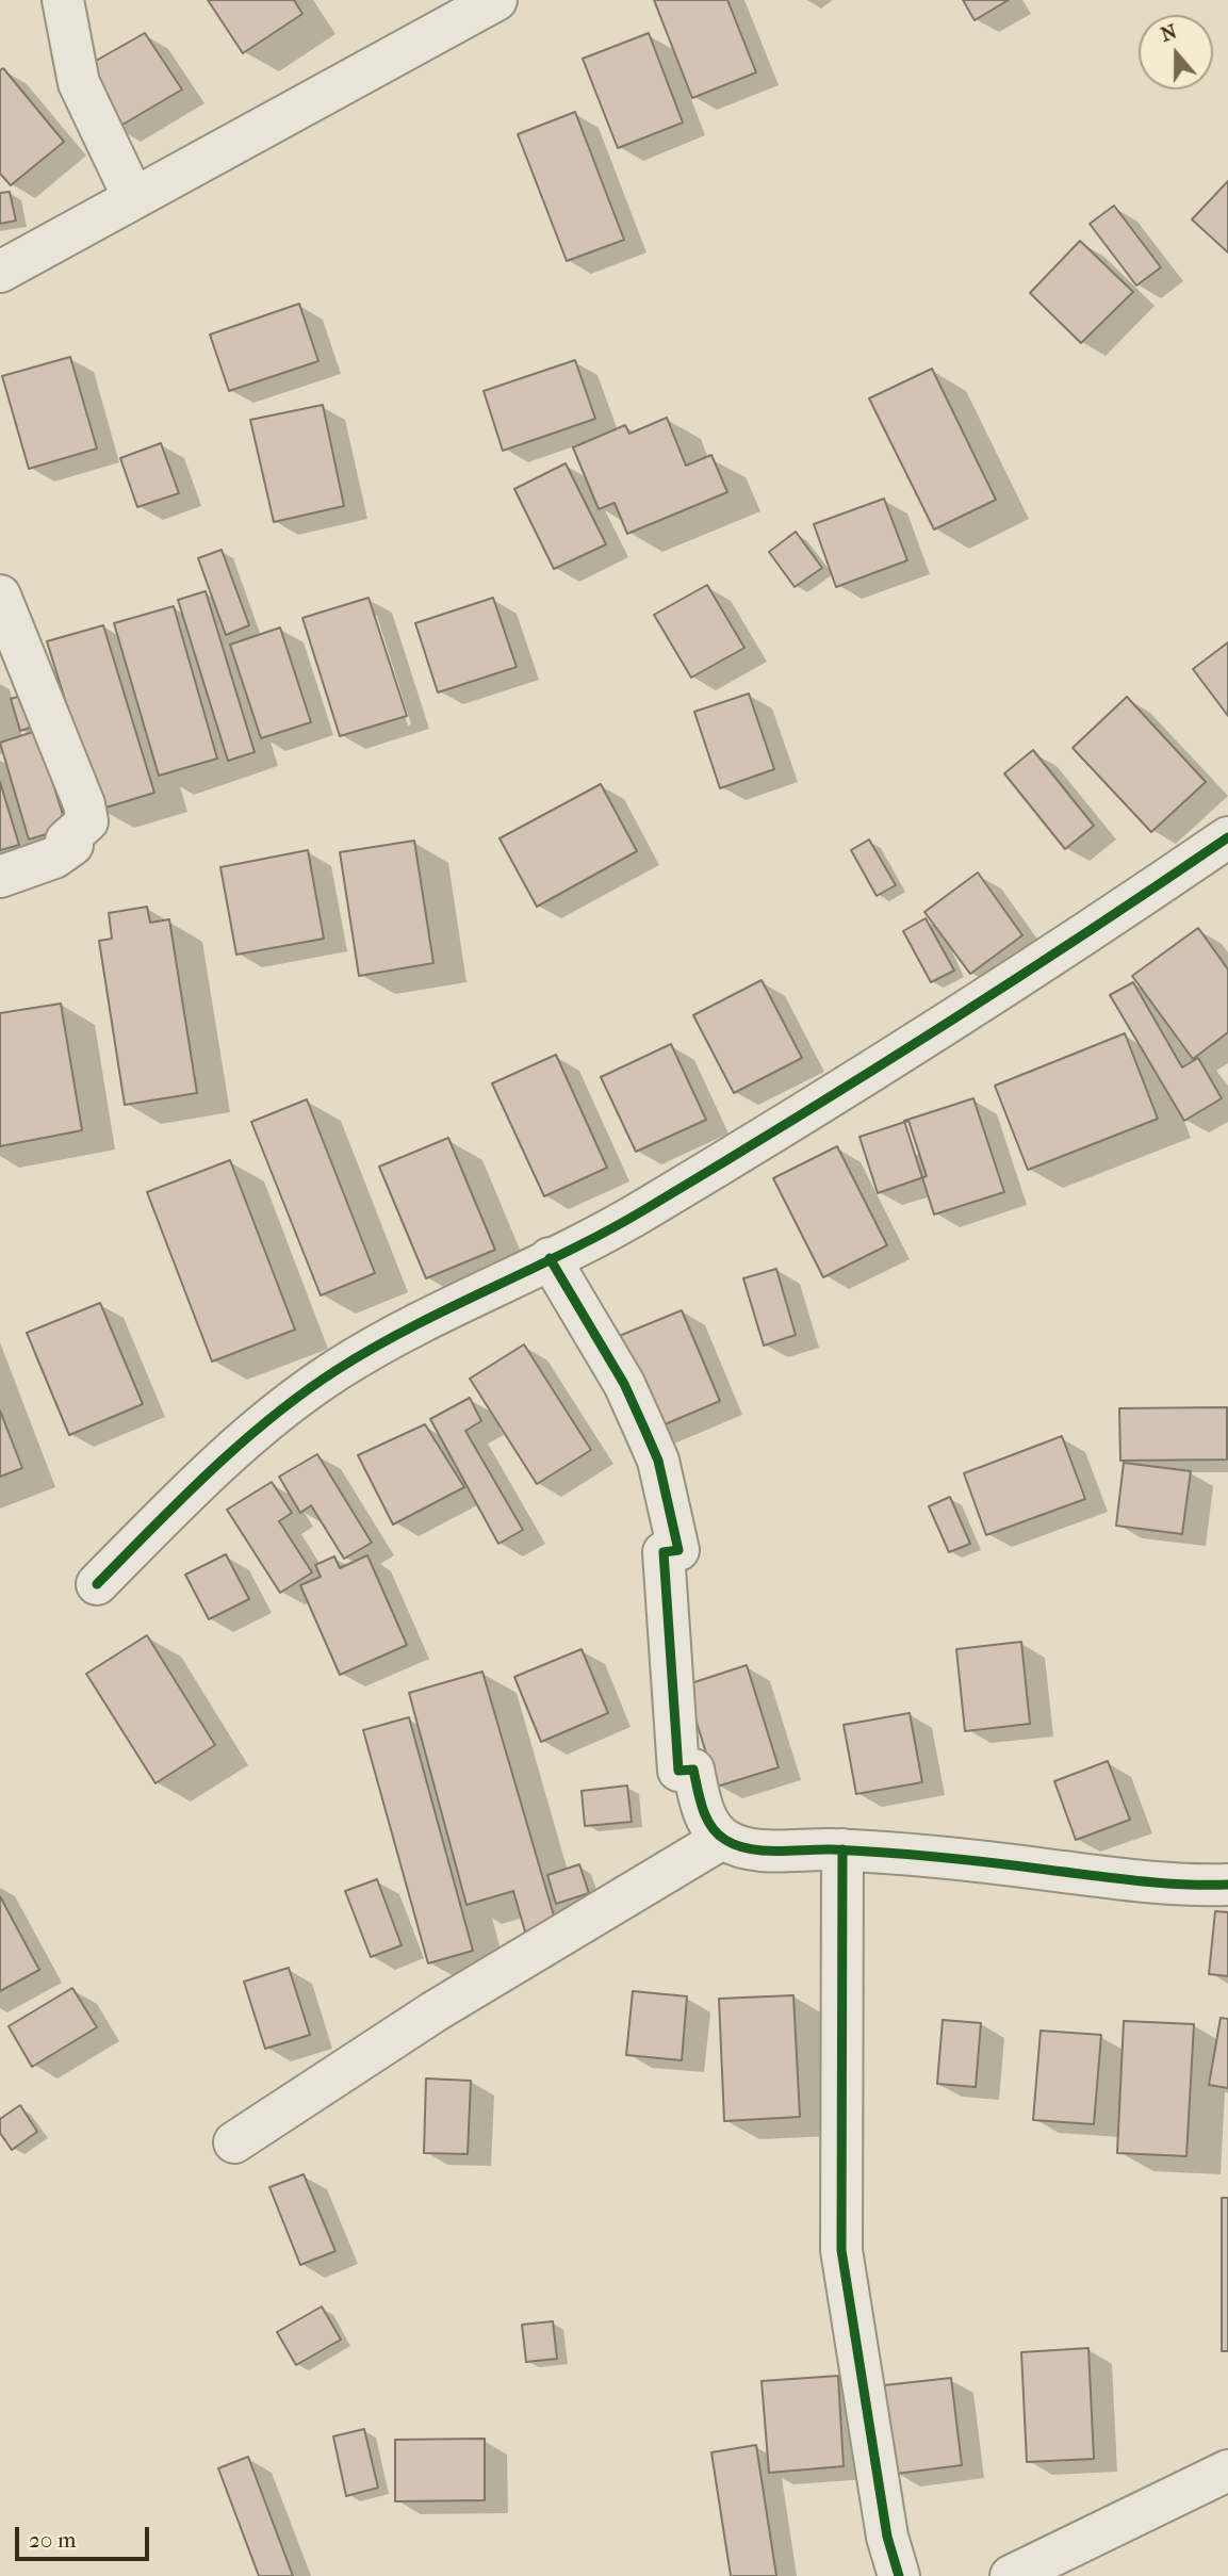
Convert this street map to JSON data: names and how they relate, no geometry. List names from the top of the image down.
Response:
{
  "scale_bar": "20 m",
  "north": "top"
}
